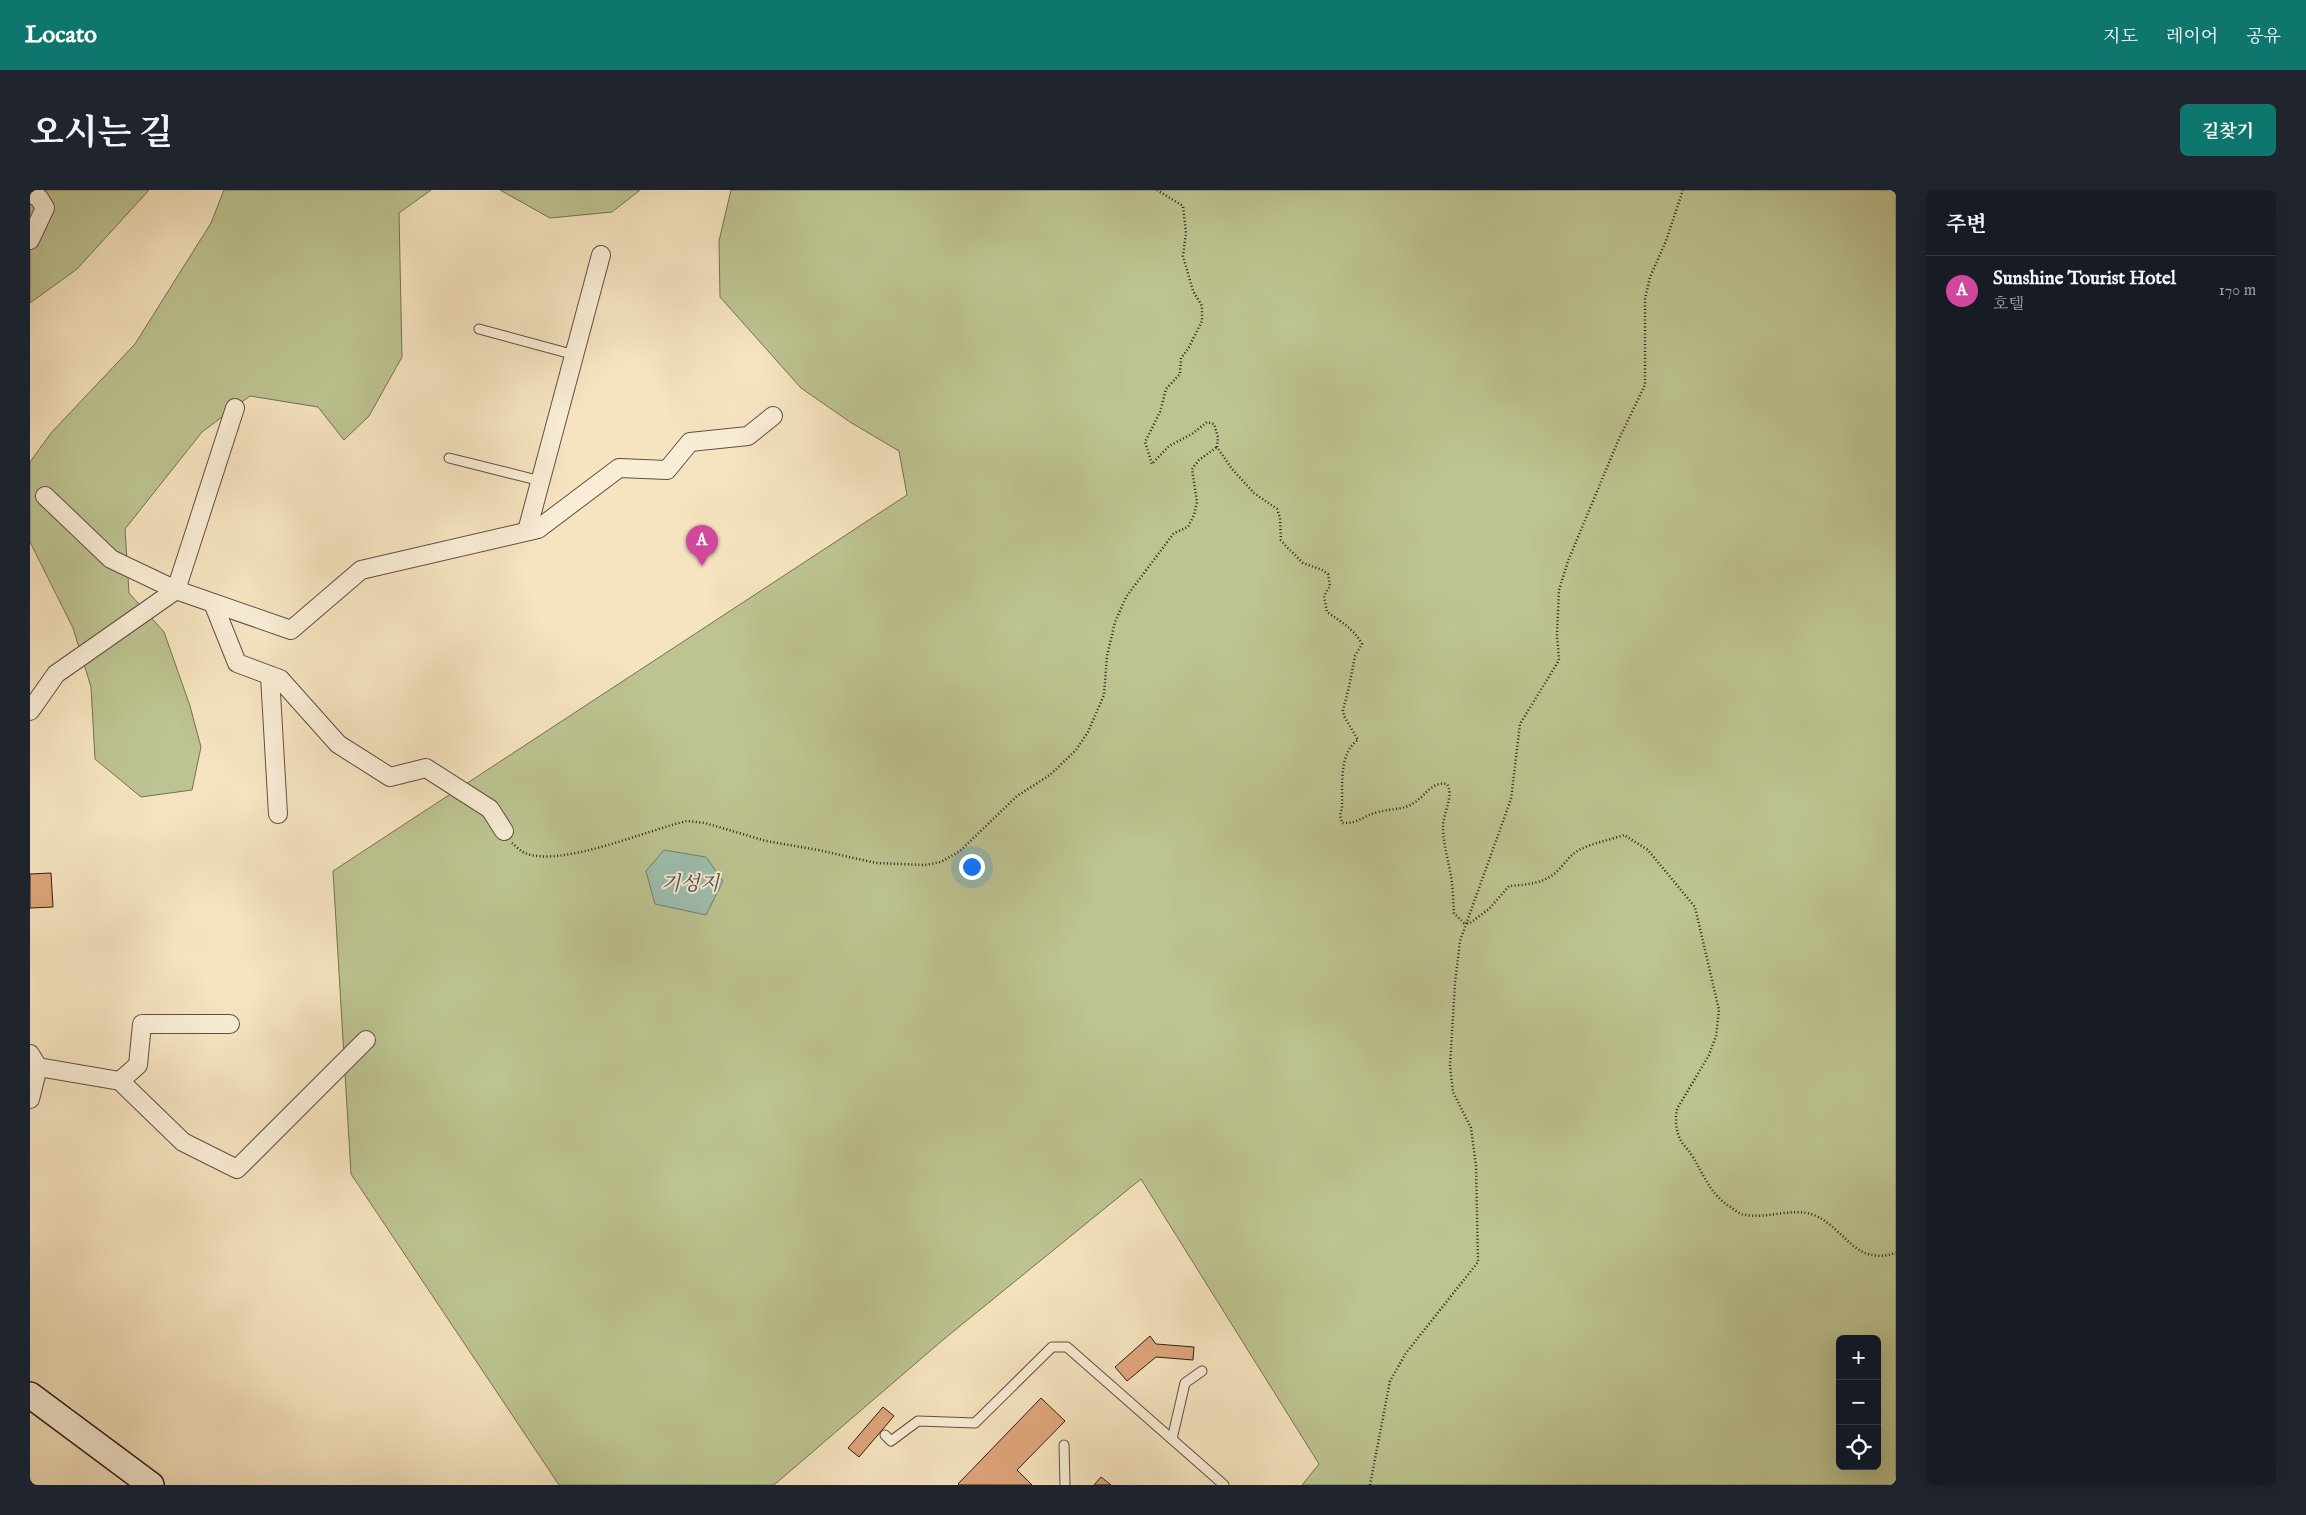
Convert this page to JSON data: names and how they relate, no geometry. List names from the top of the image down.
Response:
{
  "water": ["기성지"],
  "page": {
    "header": "Locato",
    "nav": ["지도", "레이어", "공유"],
    "title": "오시는 길",
    "buttons": "길찾기",
    "heading": "주변",
    "list": [
      {
        "mark": "A",
        "name": "Sunshine Tourist Hotel",
        "note": "호텔",
        "value": "170 m"
      }
    ],
    "pins": "A",
    "map_buttons": ["+", "−"]
  }
}
